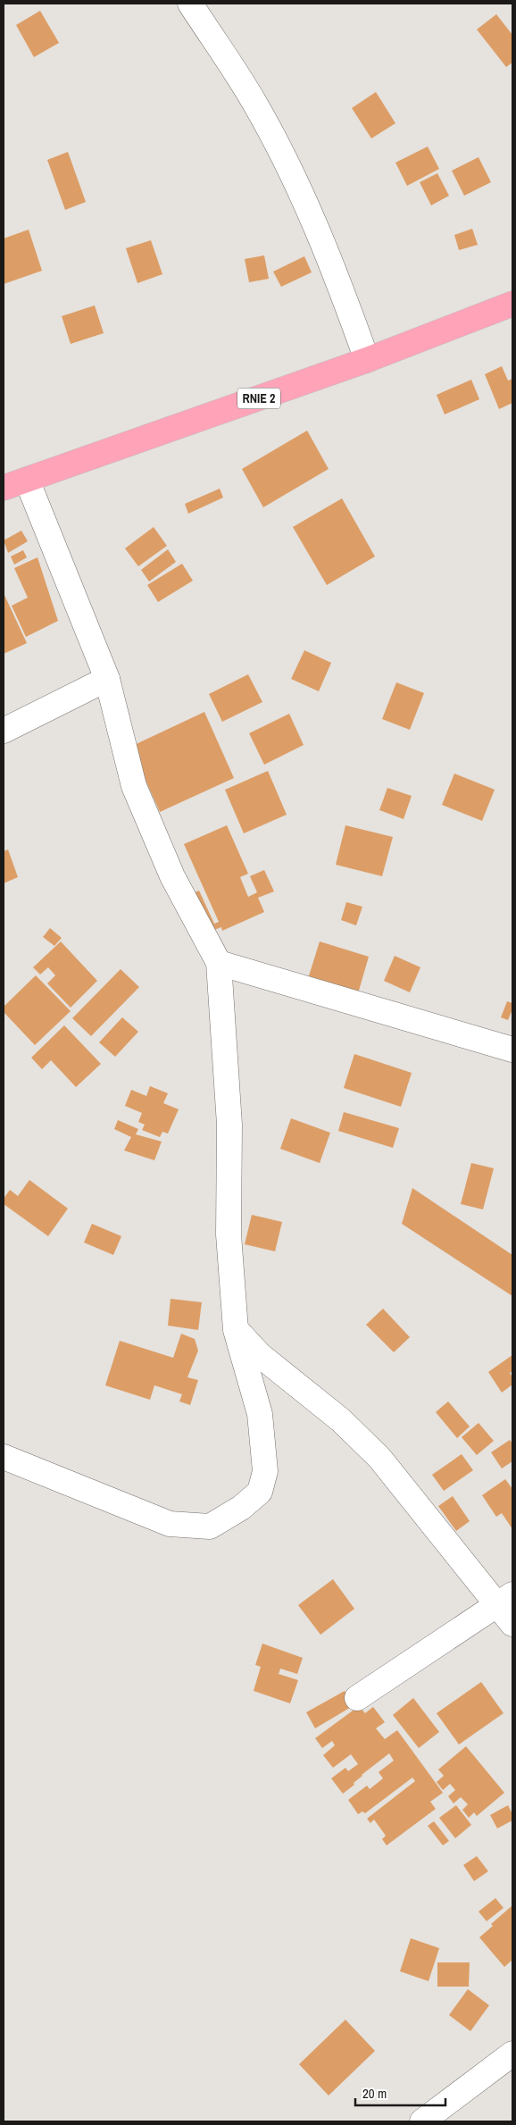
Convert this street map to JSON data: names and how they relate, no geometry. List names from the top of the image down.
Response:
{
  "streets": {
    "highway": ["RNIE 2"]
  },
  "scale_bar": "20 m"
}
